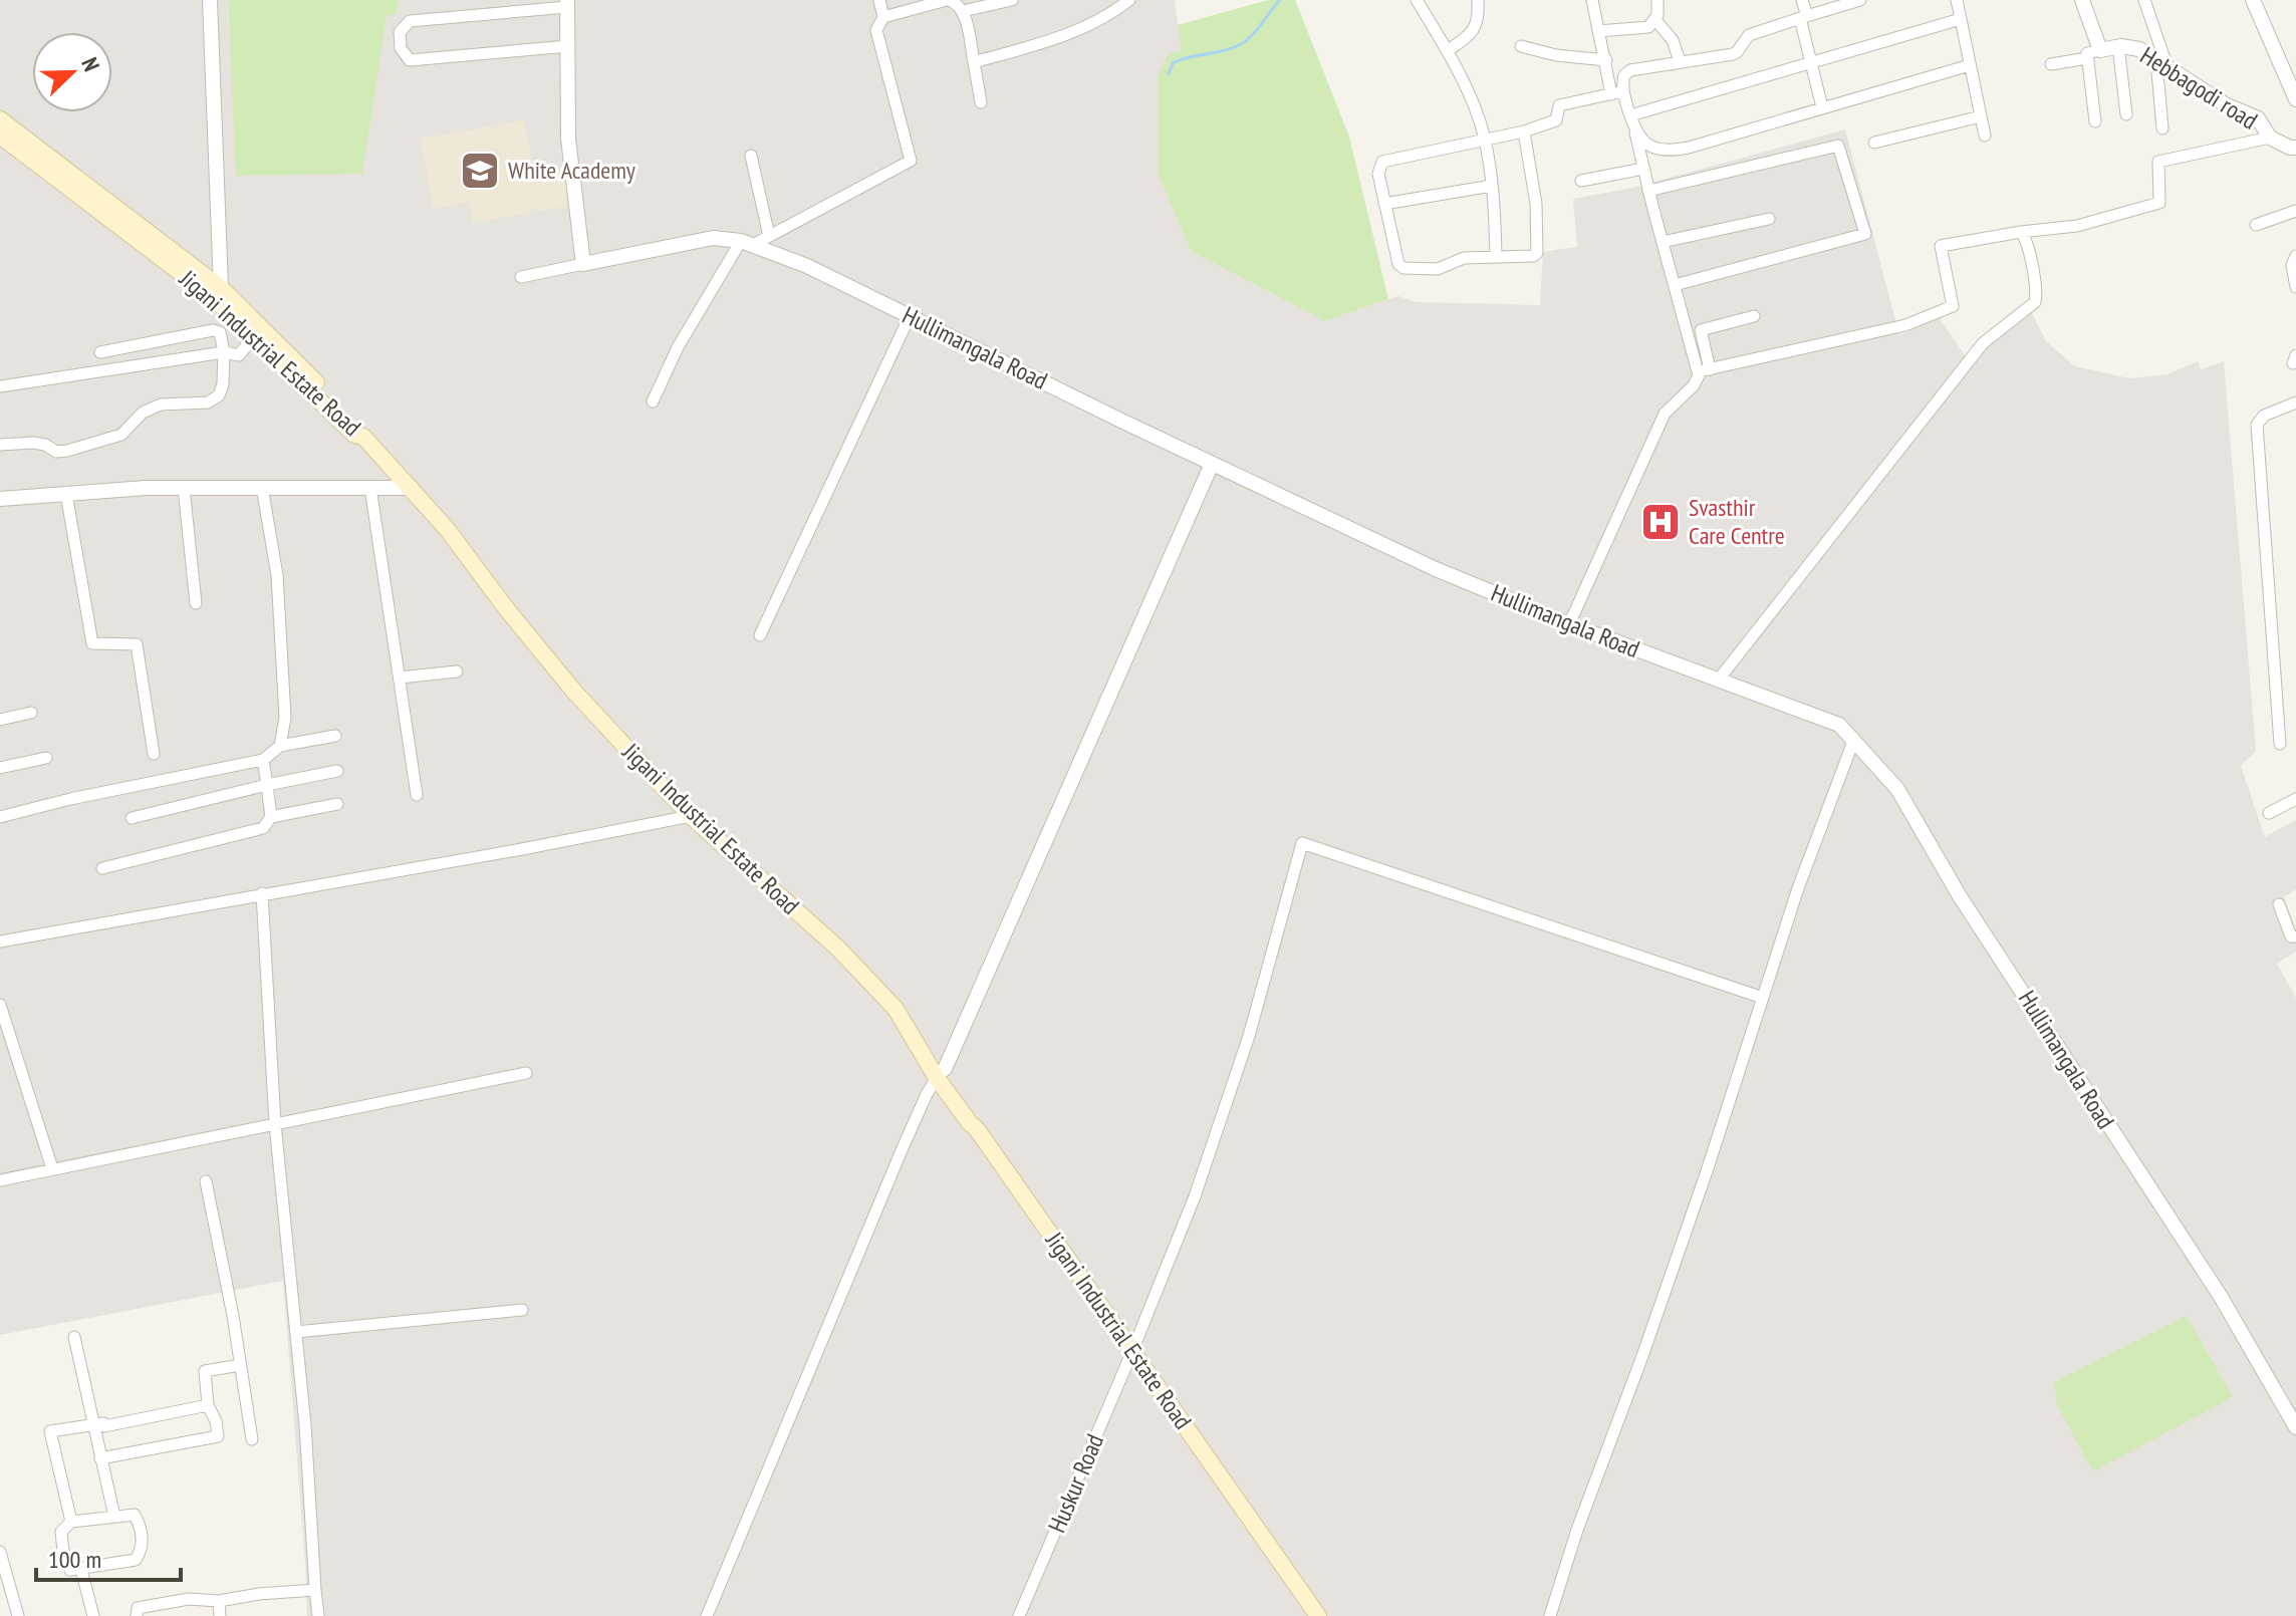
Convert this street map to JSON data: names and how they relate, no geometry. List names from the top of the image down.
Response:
{
  "streets": {
    "main road": ["Jigani Industrial Estate Road"],
    "street": ["Hebbagodi road", "Hullimangala Road", "Huskur Road"]
  },
  "crossings": [
    ["Jigani Industrial Estate Road", "Huskur Road"]
  ],
  "places": {
    "school or university": ["White Academy"],
    "hospital": ["Svasthir Care Centre"]
  },
  "scale_bar": "100 m",
  "north": "top right"
}
